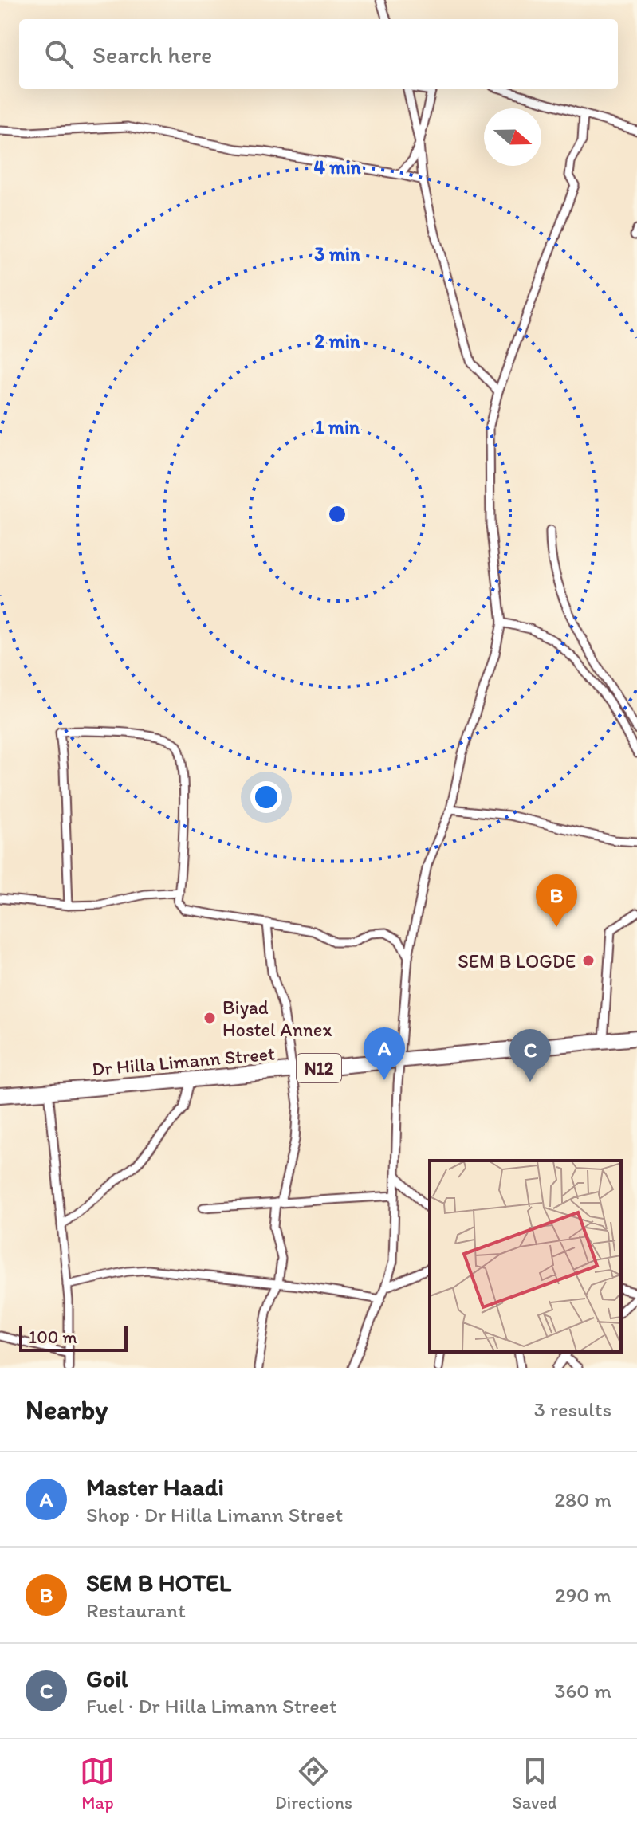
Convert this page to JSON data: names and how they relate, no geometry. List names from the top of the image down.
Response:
{
  "streets": {
    "highway": ["Dr Hilla Limann Street", "N12"]
  },
  "places": ["SEM B LOGDE", "Biyad Hostel Annex"],
  "scale_bar": "100 m",
  "north": "right",
  "page": {
    "search": "Search here",
    "pins": ["B", "A", "C"],
    "scale": "100 m",
    "heading": ["Nearby", "3 results"],
    "list": [
      {
        "mark": "A",
        "name": "Master Haadi",
        "note": "Shop · Dr Hilla Limann Street",
        "value": "280 m"
      },
      {
        "mark": "B",
        "name": "SEM B HOTEL",
        "note": "Restaurant",
        "value": "290 m"
      },
      {
        "mark": "C",
        "name": "Goil",
        "note": "Fuel · Dr Hilla Limann Street",
        "value": "360 m"
      }
    ],
    "nav": ["Map", "Directions", "Saved"]
  },
  "rings": [
    "4 min",
    "3 min",
    "2 min",
    "1 min"
  ]
}
